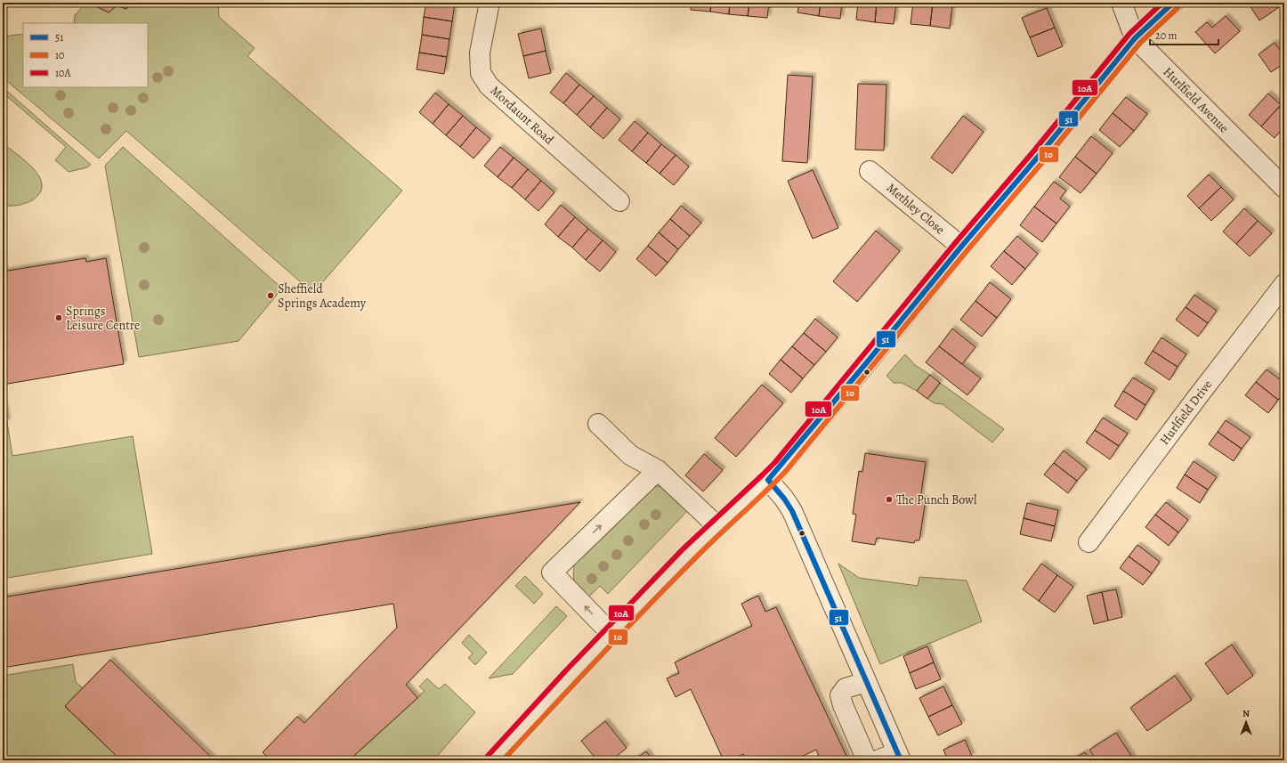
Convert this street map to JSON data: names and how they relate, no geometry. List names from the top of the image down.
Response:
{
  "streets": {
    "street": [
      "Hurlfield Avenue",
      "Mordaunt Road",
      "Methley Close",
      "Hurlfield Drive"
    ]
  },
  "places": ["Sheffield Springs Academy", "Springs Leisure Centre", "The Punch Bowl"],
  "lines": ["transit line 51", "transit line 10A", "transit line 10"],
  "legend": ["51", "10", "10A"],
  "scale_bar": "20 m",
  "north": "top"
}
